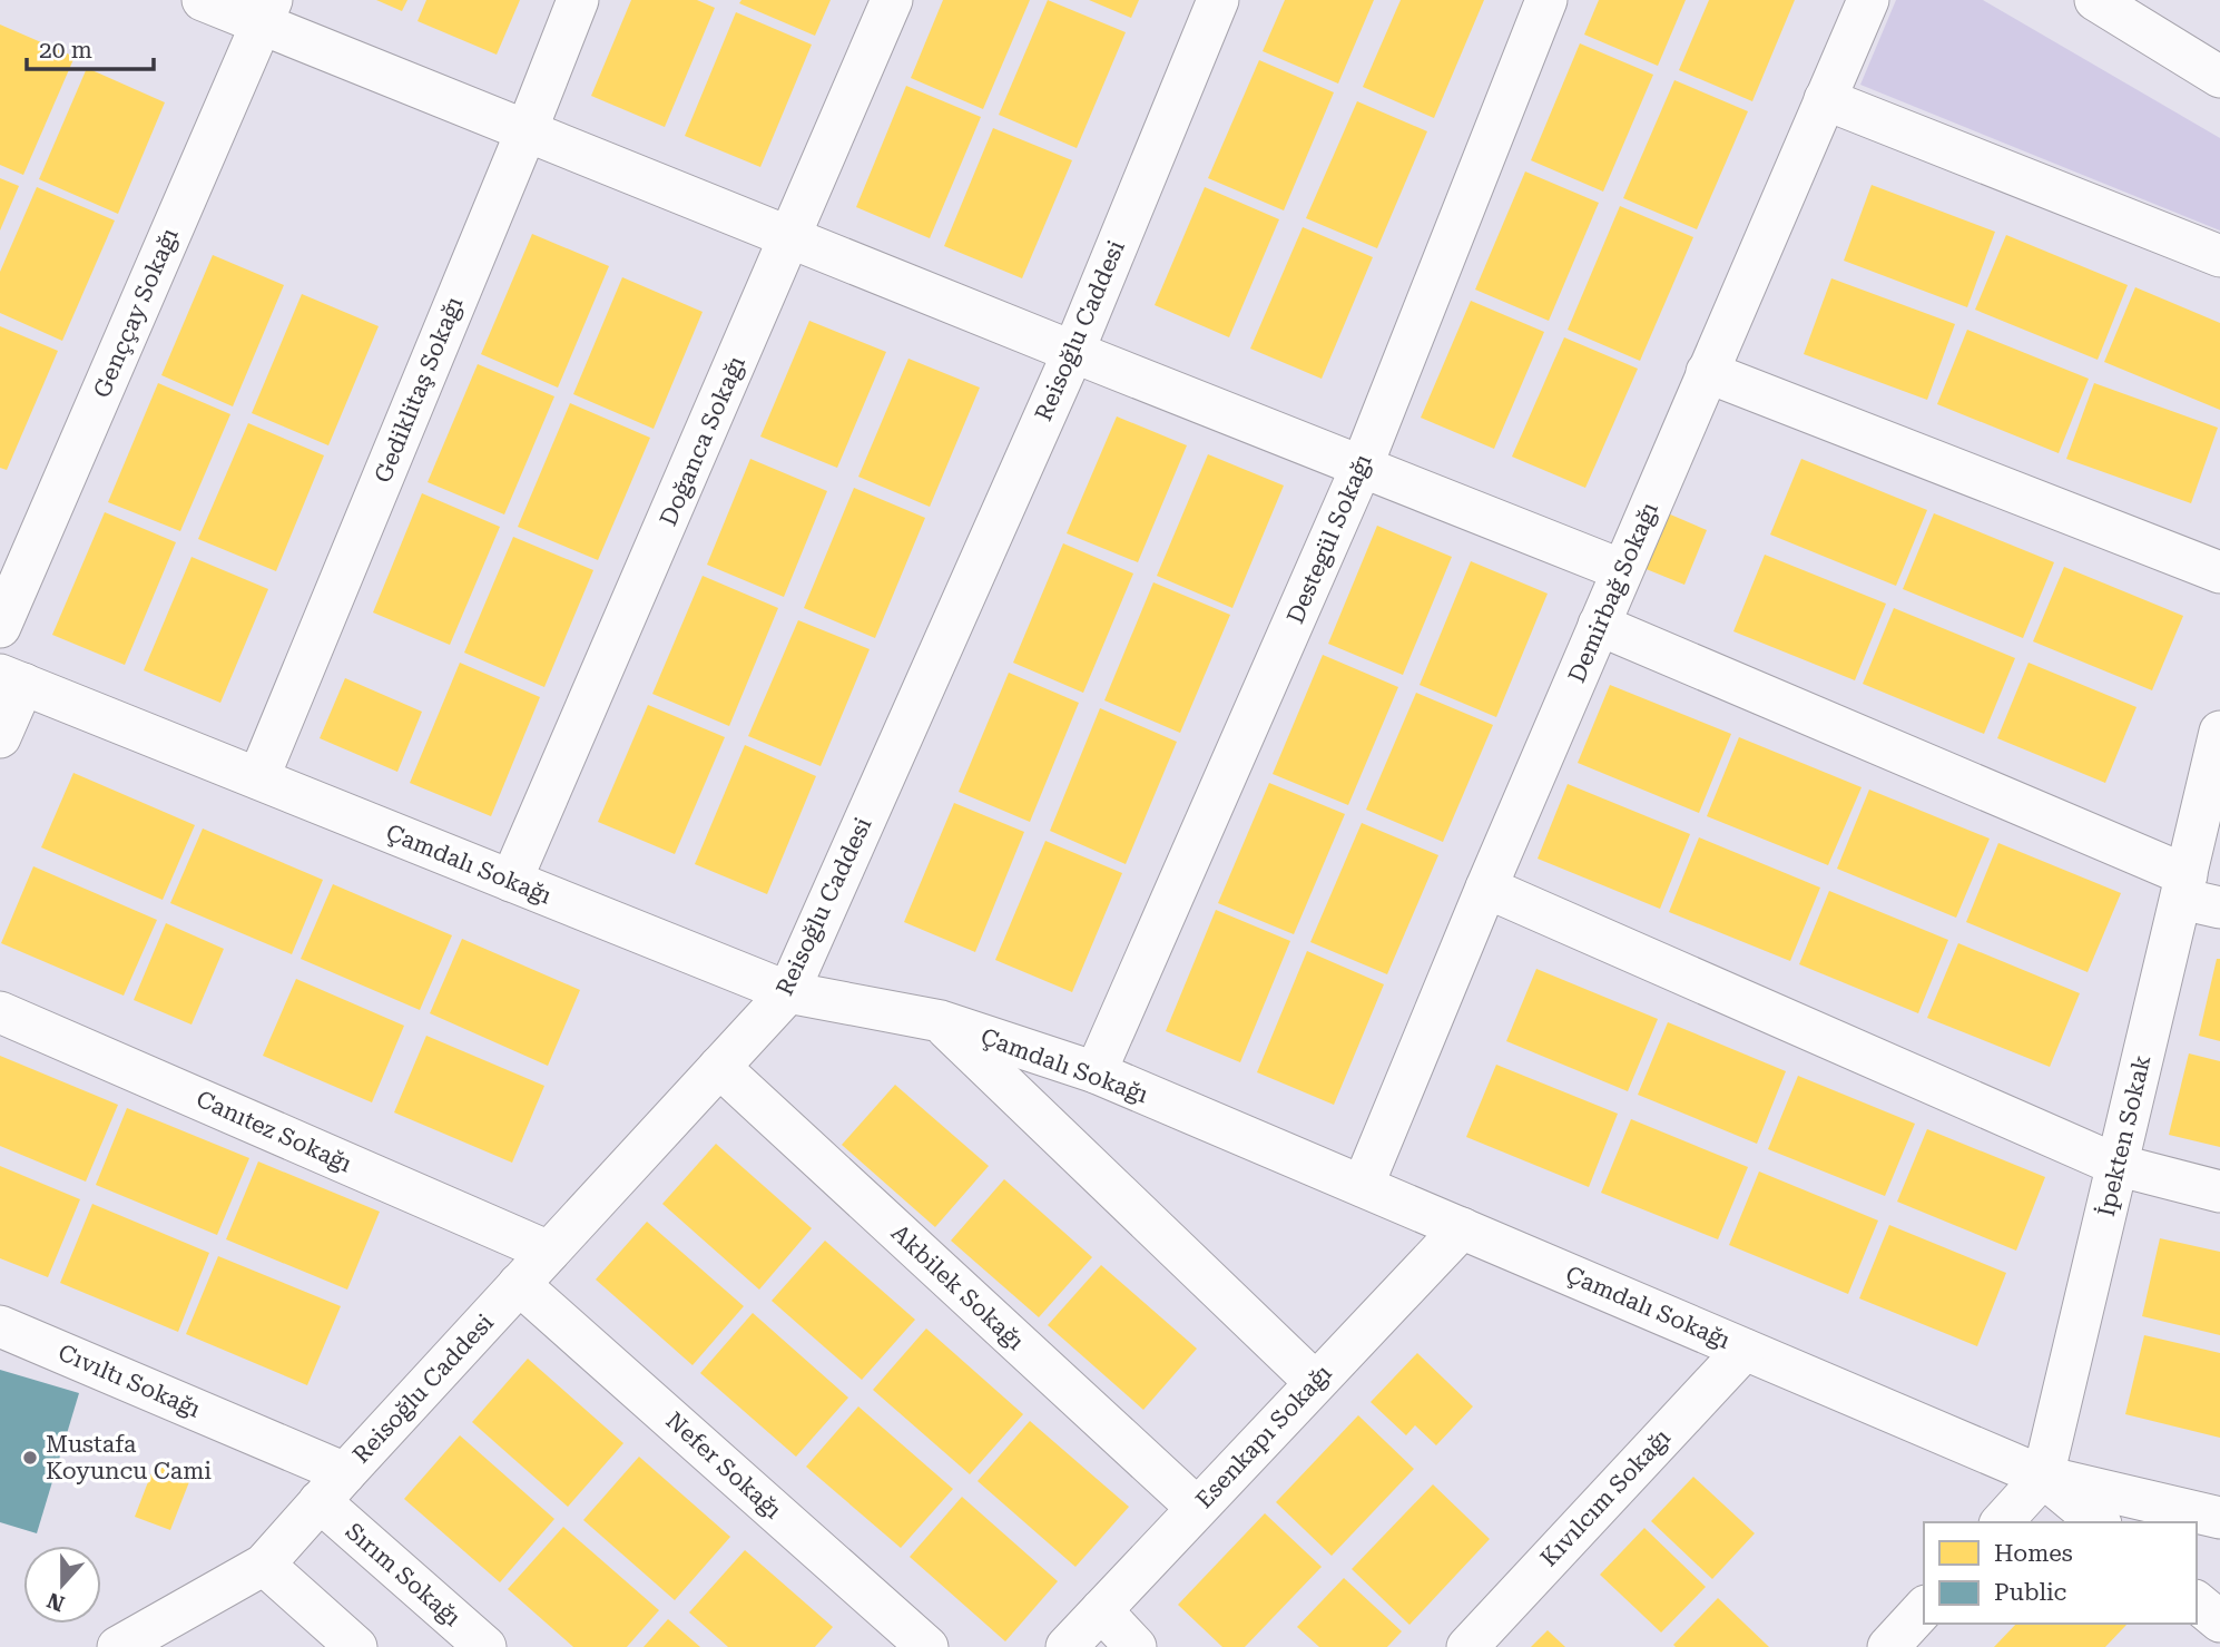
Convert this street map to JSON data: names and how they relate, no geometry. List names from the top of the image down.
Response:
{
  "streets": {
    "street": [
      "Genççay Sokağı",
      "Reisoğlu Caddesi",
      "Gediklitaş Sokağı",
      "Doğanca Sokağı",
      "Destegül Sokağı",
      "Demirbağ Sokağı",
      "Çamdalı Sokağı",
      "Canıtez Sokağı",
      "İpekten Sokak",
      "Akbilek Sokağı",
      "Cıvıltı Sokağı",
      "Esenkapı Sokağı",
      "Nefer Sokağı",
      "Kıvılcım Sokağı",
      "Sırım Sokağı"
    ]
  },
  "crossings": [
    ["Reisoğlu Caddesi", "Çamdalı Sokağı"],
    ["Reisoğlu Caddesi", "Canıtez Sokağı"],
    ["Reisoğlu Caddesi", "Akbilek Sokağı"],
    ["Reisoğlu Caddesi", "Cıvıltı Sokağı"],
    ["Reisoğlu Caddesi", "Nefer Sokağı"],
    ["Reisoğlu Caddesi", "Sırım Sokağı"],
    ["Gediklitaş Sokağı", "Çamdalı Sokağı"],
    ["Doğanca Sokağı", "Çamdalı Sokağı"],
    ["Destegül Sokağı", "Çamdalı Sokağı"],
    ["Demirbağ Sokağı", "Çamdalı Sokağı"],
    ["Çamdalı Sokağı", "İpekten Sokak"],
    ["Çamdalı Sokağı", "Esenkapı Sokağı"],
    ["Çamdalı Sokağı", "Kıvılcım Sokağı"],
    ["Akbilek Sokağı", "Esenkapı Sokağı"],
    ["Cıvıltı Sokağı", "Sırım Sokağı"]
  ],
  "places": ["Mustafa Koyuncu Cami"],
  "legend": ["Homes", "Public"],
  "scale_bar": "20 m",
  "north": "bottom"
}
